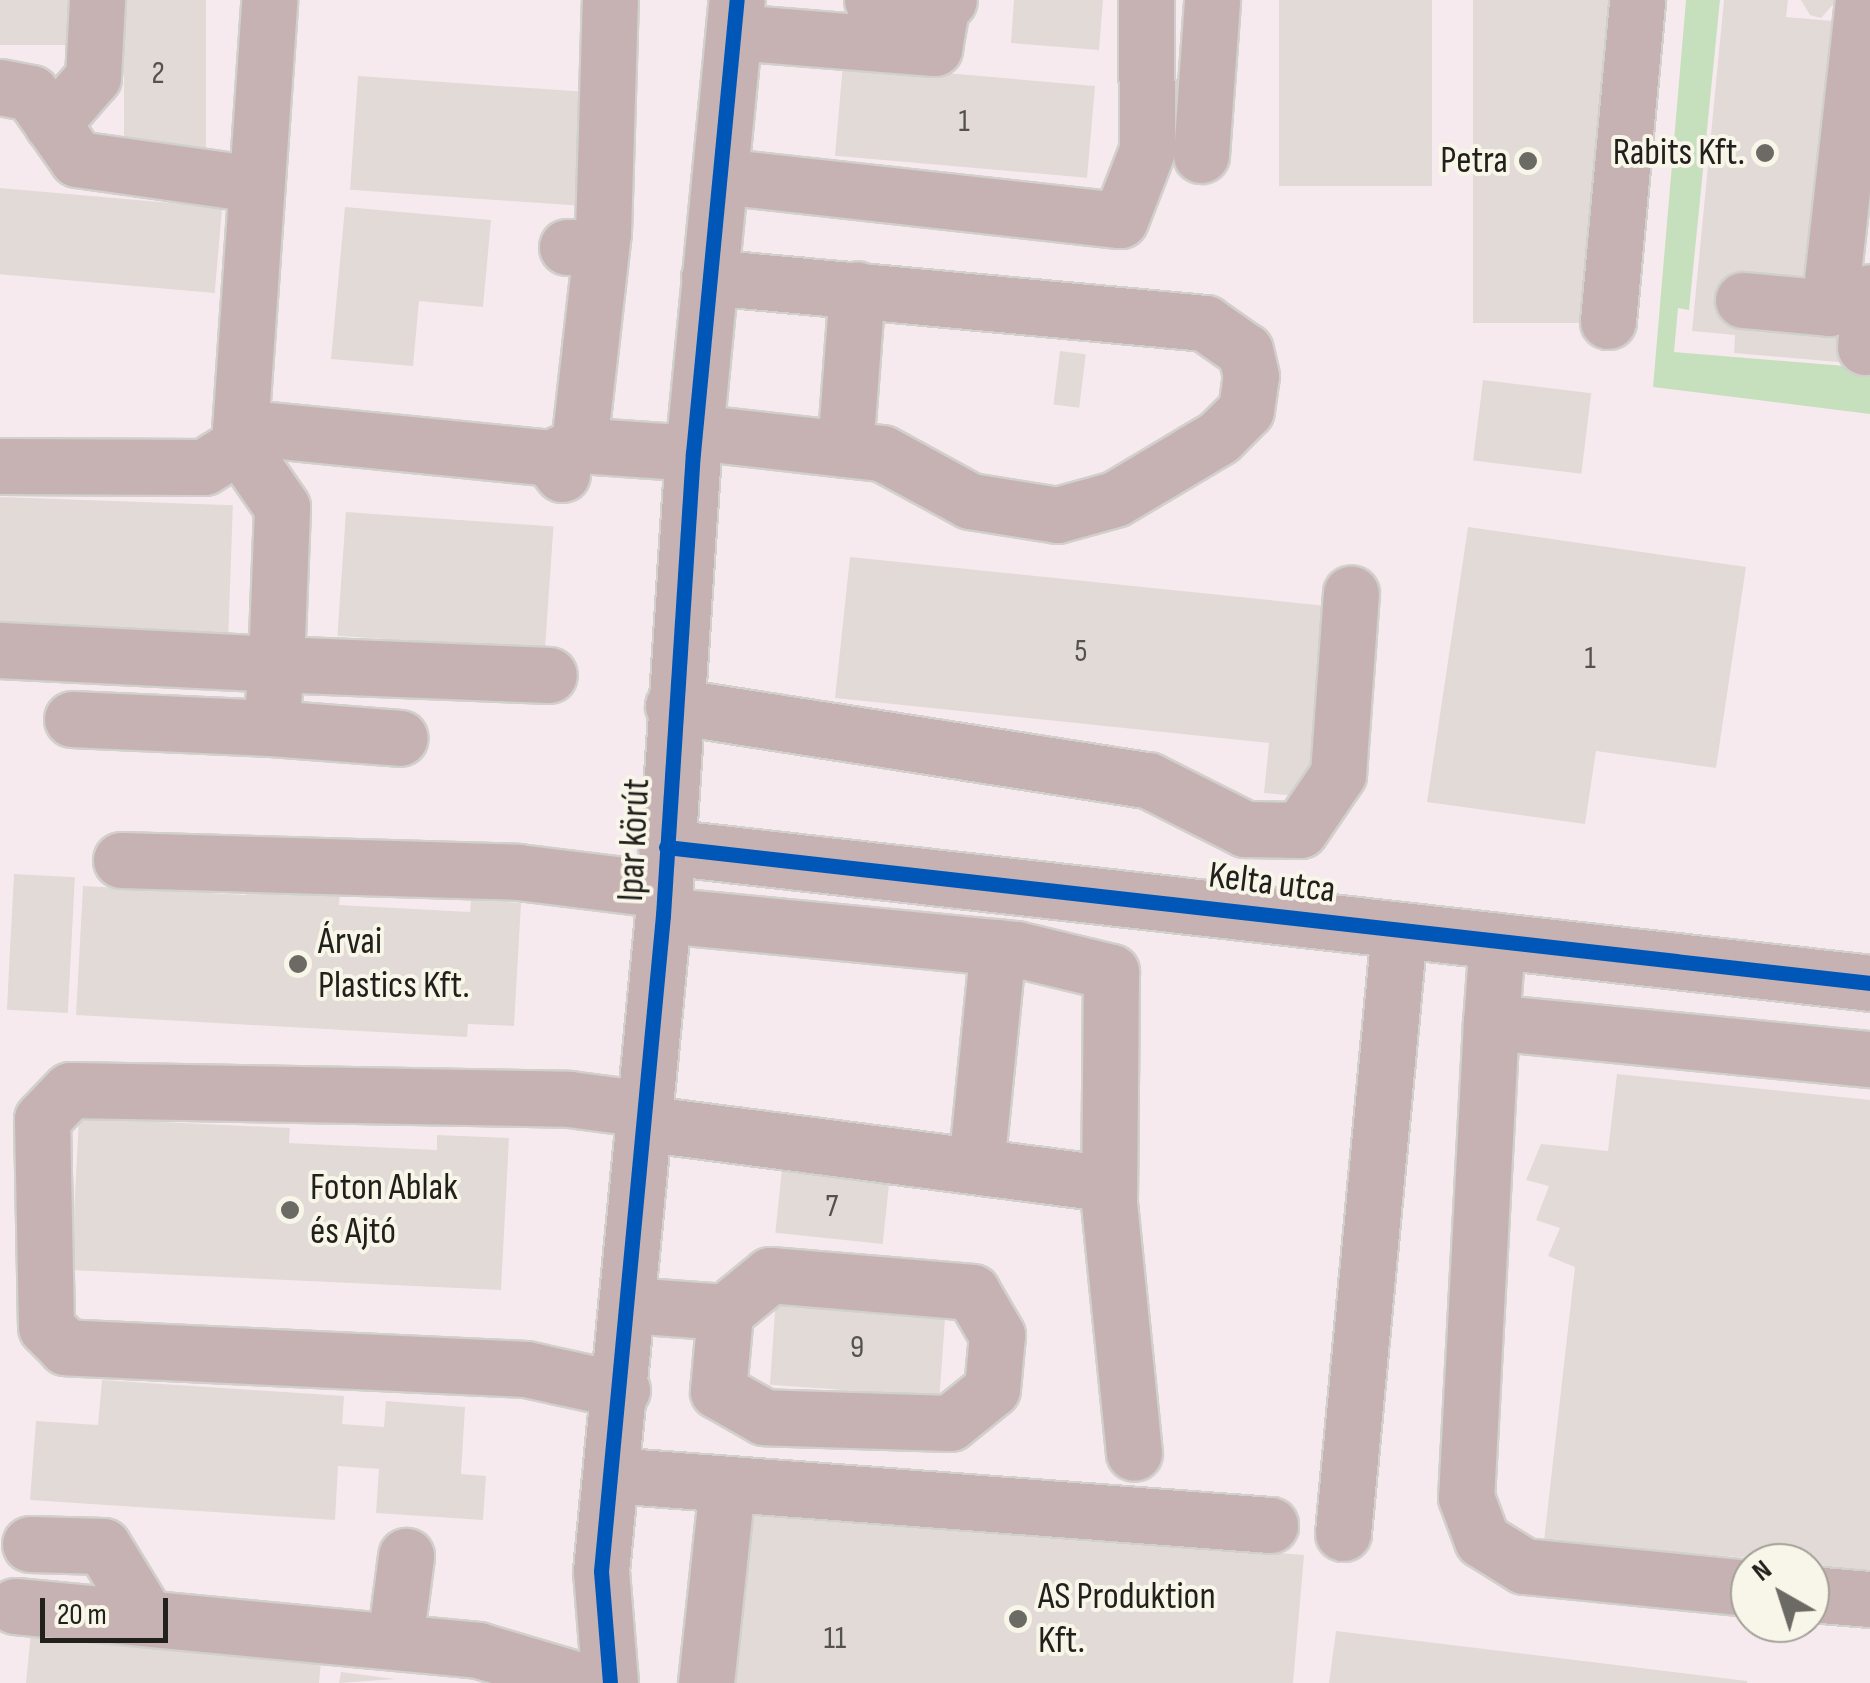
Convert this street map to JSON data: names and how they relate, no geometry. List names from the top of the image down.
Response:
{
  "streets": {
    "street": ["Ipar körút", "Kelta utca"]
  },
  "crossings": [
    ["Ipar körút", "Kelta utca"]
  ],
  "places": [
    "Rabits Kft.",
    "Petra",
    "Árvai Plastics Kft.",
    "Foton Ablak és Ajtó",
    "AS Produktion Kft."
  ],
  "house_numbers": [
    "2",
    "1",
    "5",
    "1",
    "7",
    "9",
    "11"
  ],
  "scale_bar": "20 m",
  "north": "top left"
}
